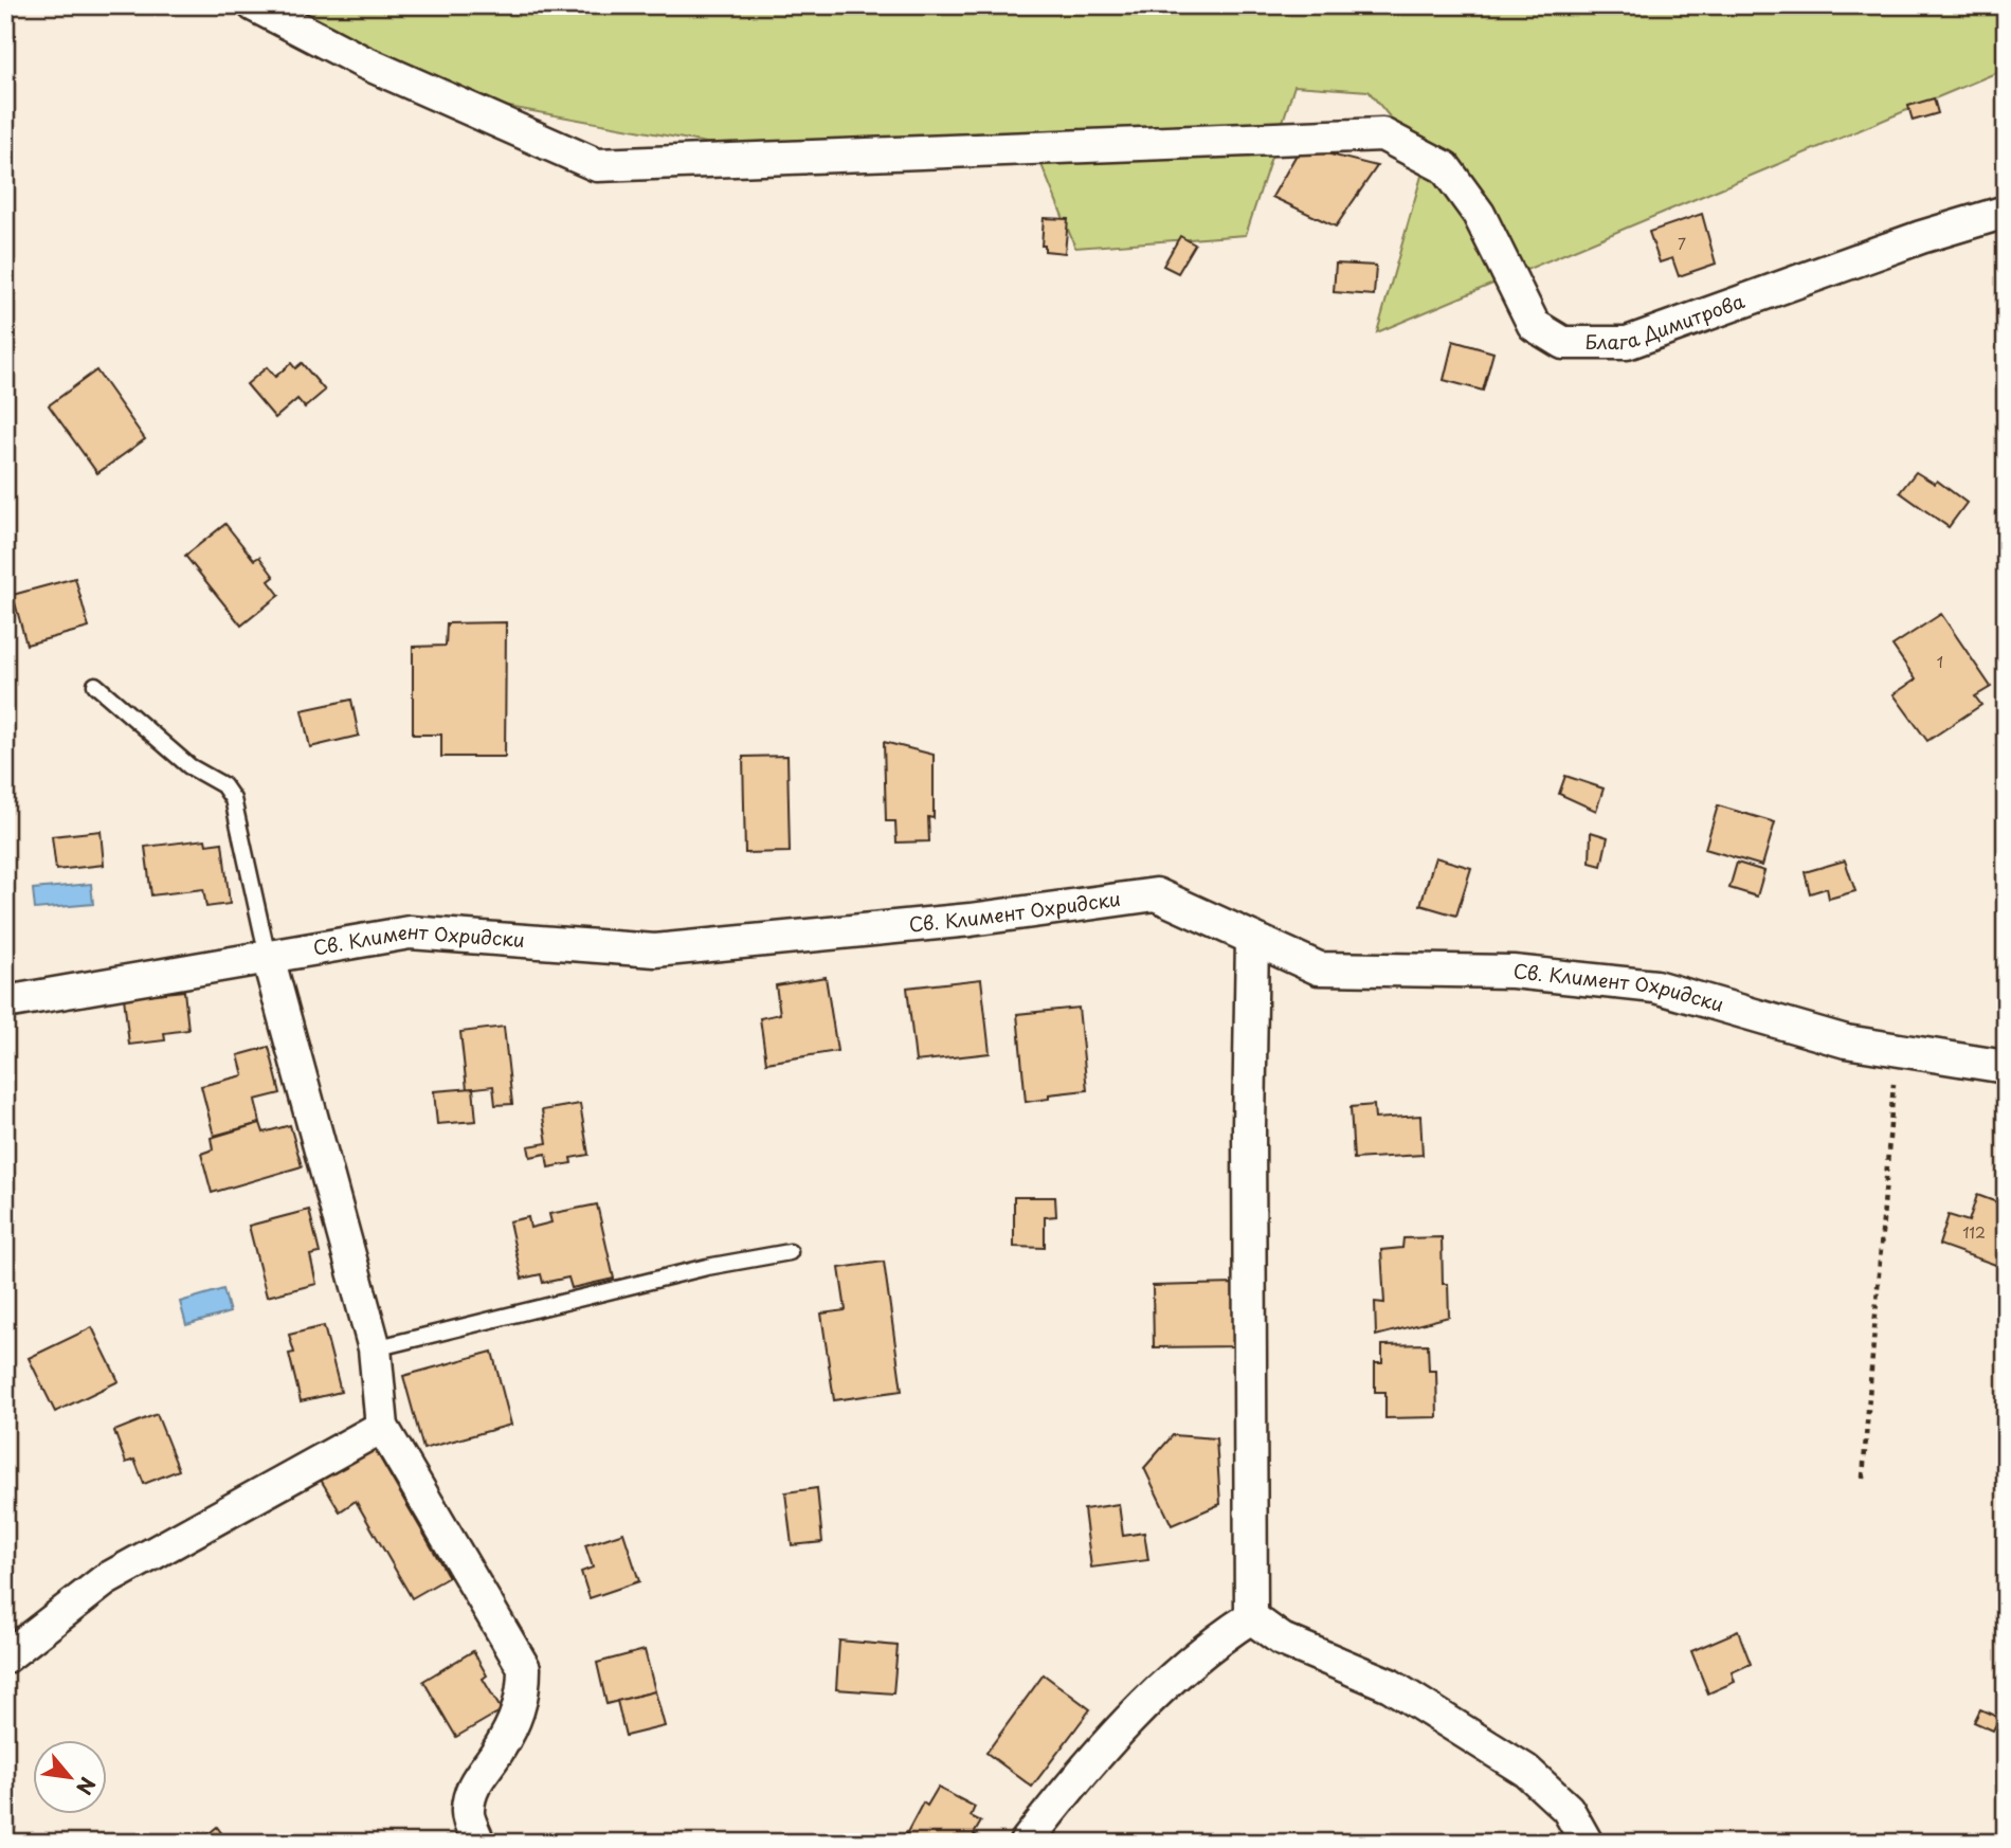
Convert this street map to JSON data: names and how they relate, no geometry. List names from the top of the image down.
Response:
{
  "streets": {
    "street": ["Блага Димитрова", "Св. Климент Охридски"]
  },
  "house_numbers": ["7", "1", "112"],
  "north": "bottom right"
}
